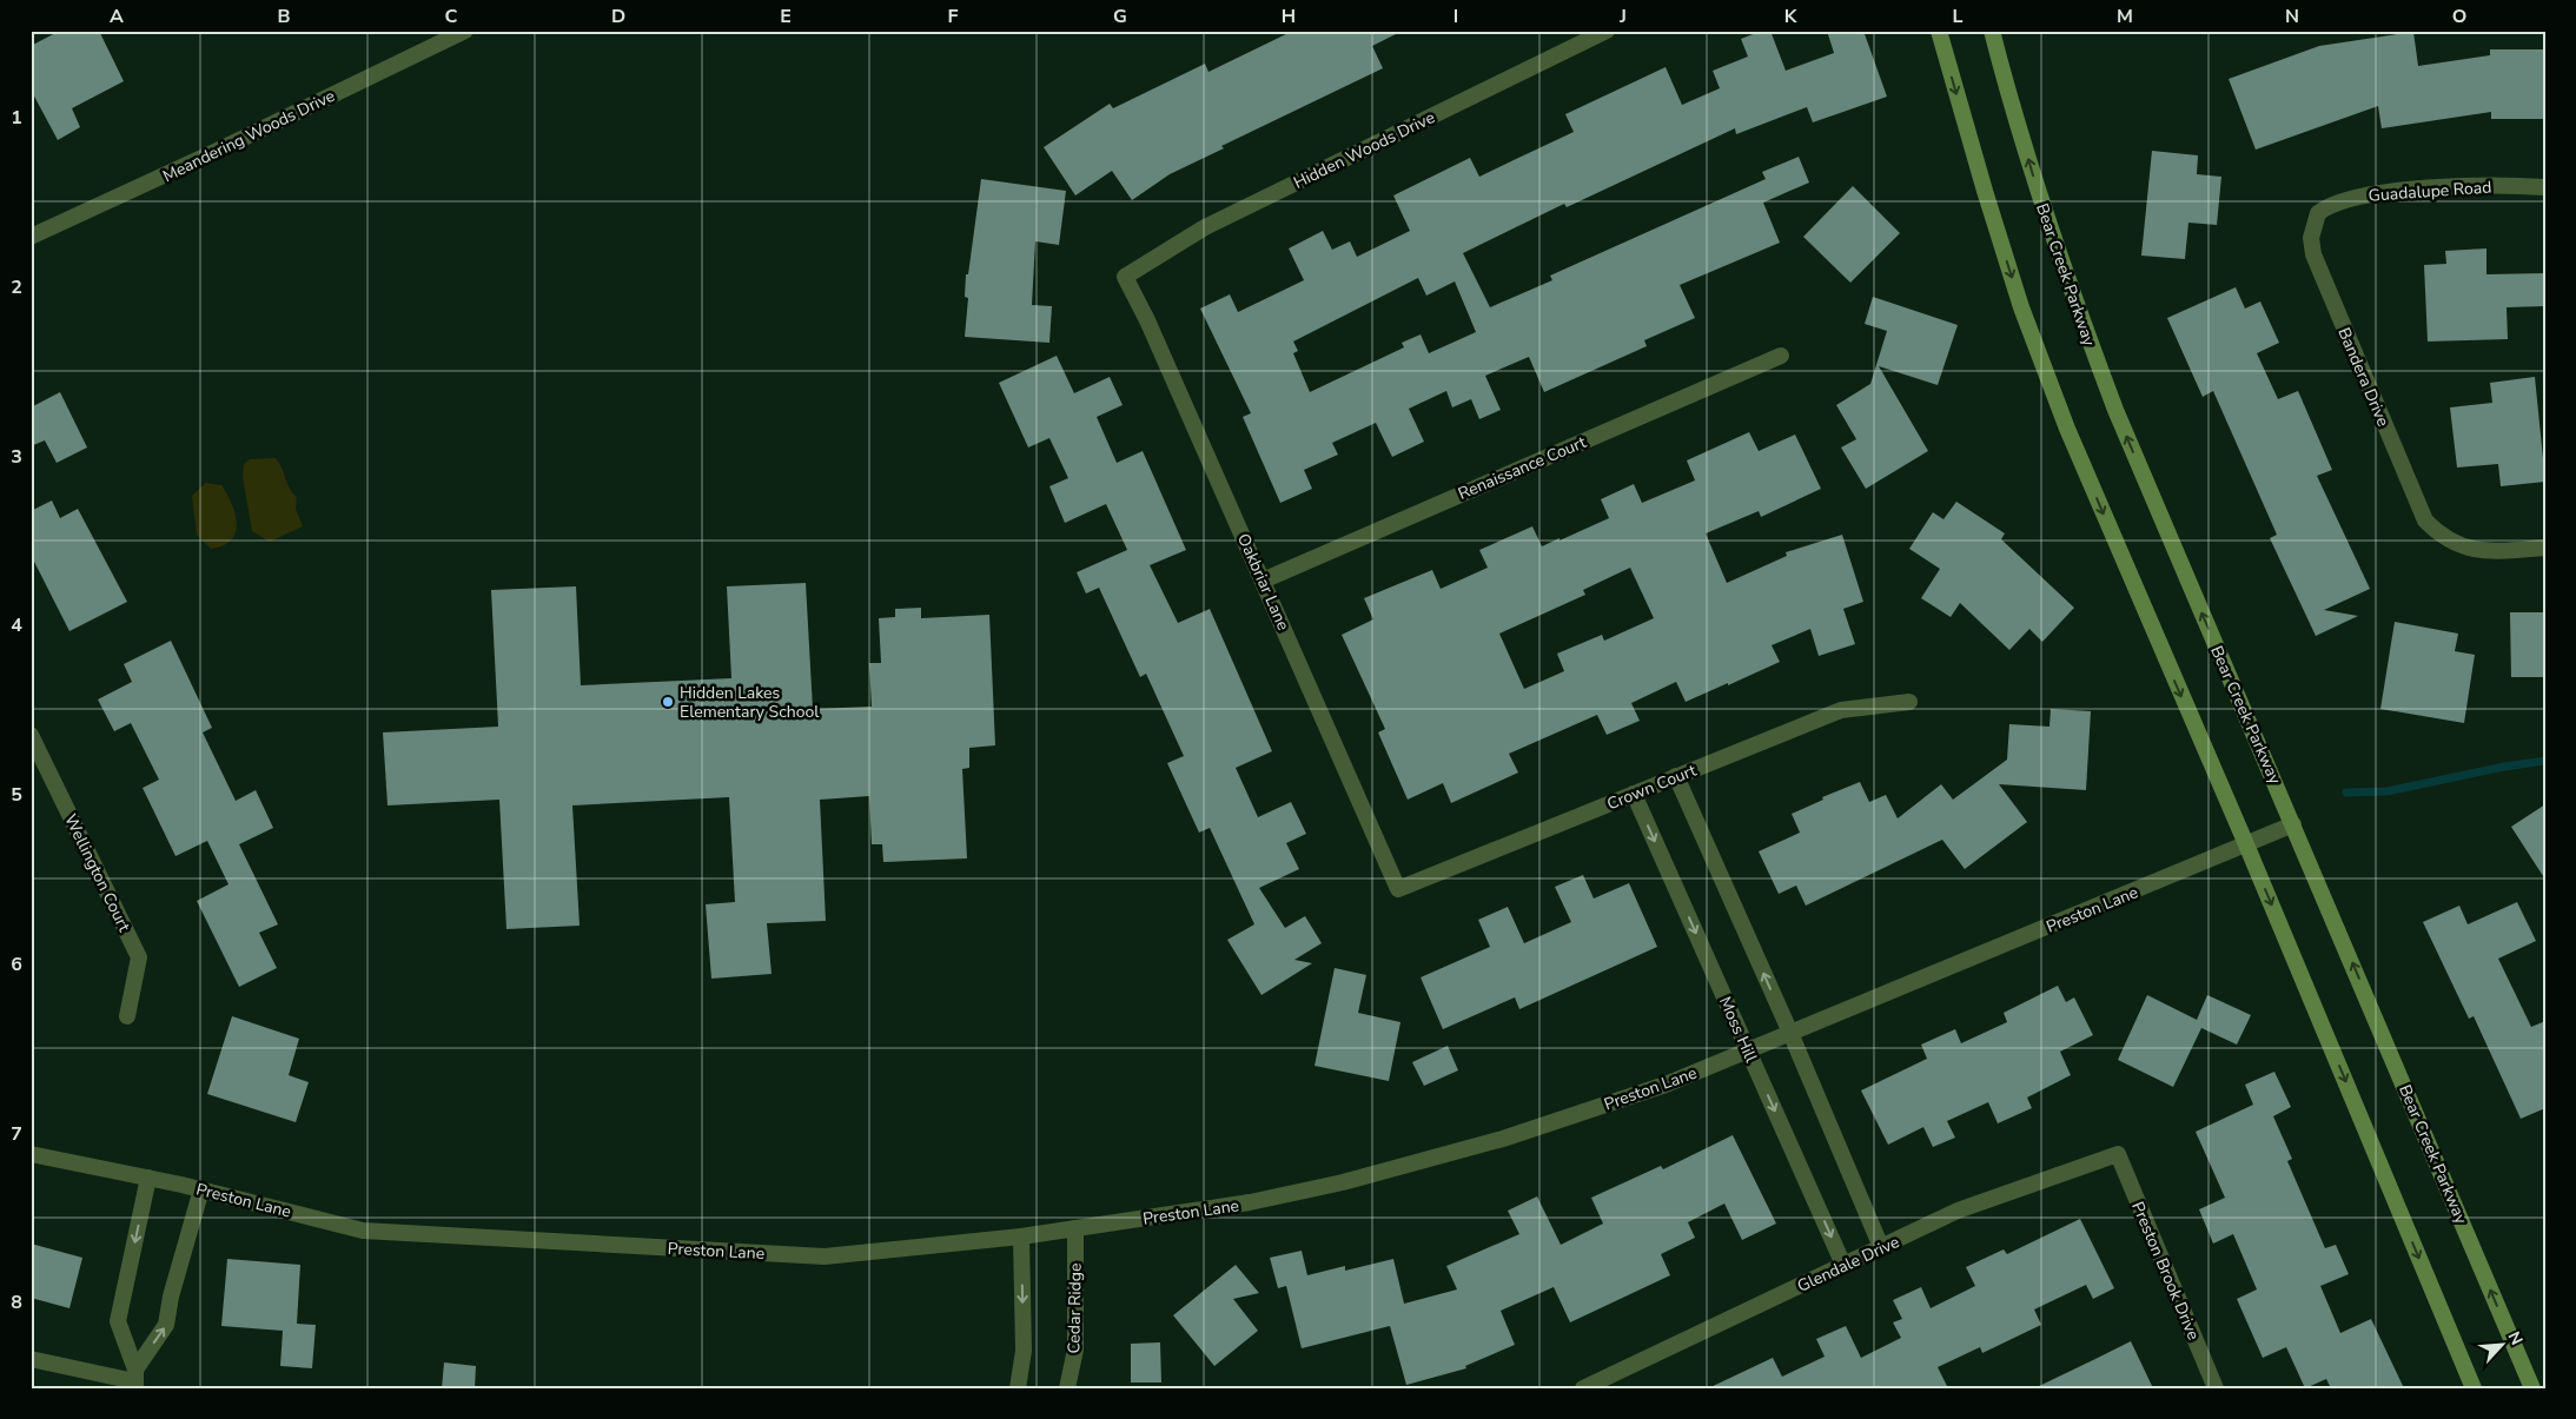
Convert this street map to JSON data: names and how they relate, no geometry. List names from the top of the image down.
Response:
{
  "streets": {
    "main road": ["Bear Creek Parkway"],
    "street": [
      "Meandering Woods Drive",
      "Hidden Woods Drive",
      "Guadalupe Road",
      "Bandera Drive",
      "Renaissance Court",
      "Oakbriar Lane",
      "Crown Court",
      "Wellington Court",
      "Preston Lane",
      "Moss Hill",
      "Glendale Drive",
      "Preston Brook Drive",
      "Cedar Ridge"
    ]
  },
  "crossings": [
    ["Hidden Woods Drive", "Oakbriar Lane"],
    ["Guadalupe Road", "Bandera Drive"],
    ["Bear Creek Parkway", "Preston Lane"],
    ["Renaissance Court", "Oakbriar Lane"],
    ["Oakbriar Lane", "Crown Court"],
    ["Crown Court", "Moss Hill"],
    ["Preston Lane", "Moss Hill"],
    ["Preston Lane", "Cedar Ridge"],
    ["Moss Hill", "Glendale Drive"],
    ["Glendale Drive", "Preston Brook Drive"]
  ],
  "places": ["Hidden Lakes Elementary School"],
  "north": "top right",
  "grid": {
    "columns": [
      "A",
      "B",
      "C",
      "D",
      "E",
      "F",
      "G",
      "H",
      "I",
      "J",
      "K",
      "L",
      "M",
      "N",
      "O"
    ],
    "rows": [
      "1",
      "2",
      "3",
      "4",
      "5",
      "6",
      "7",
      "8"
    ]
  }
}
